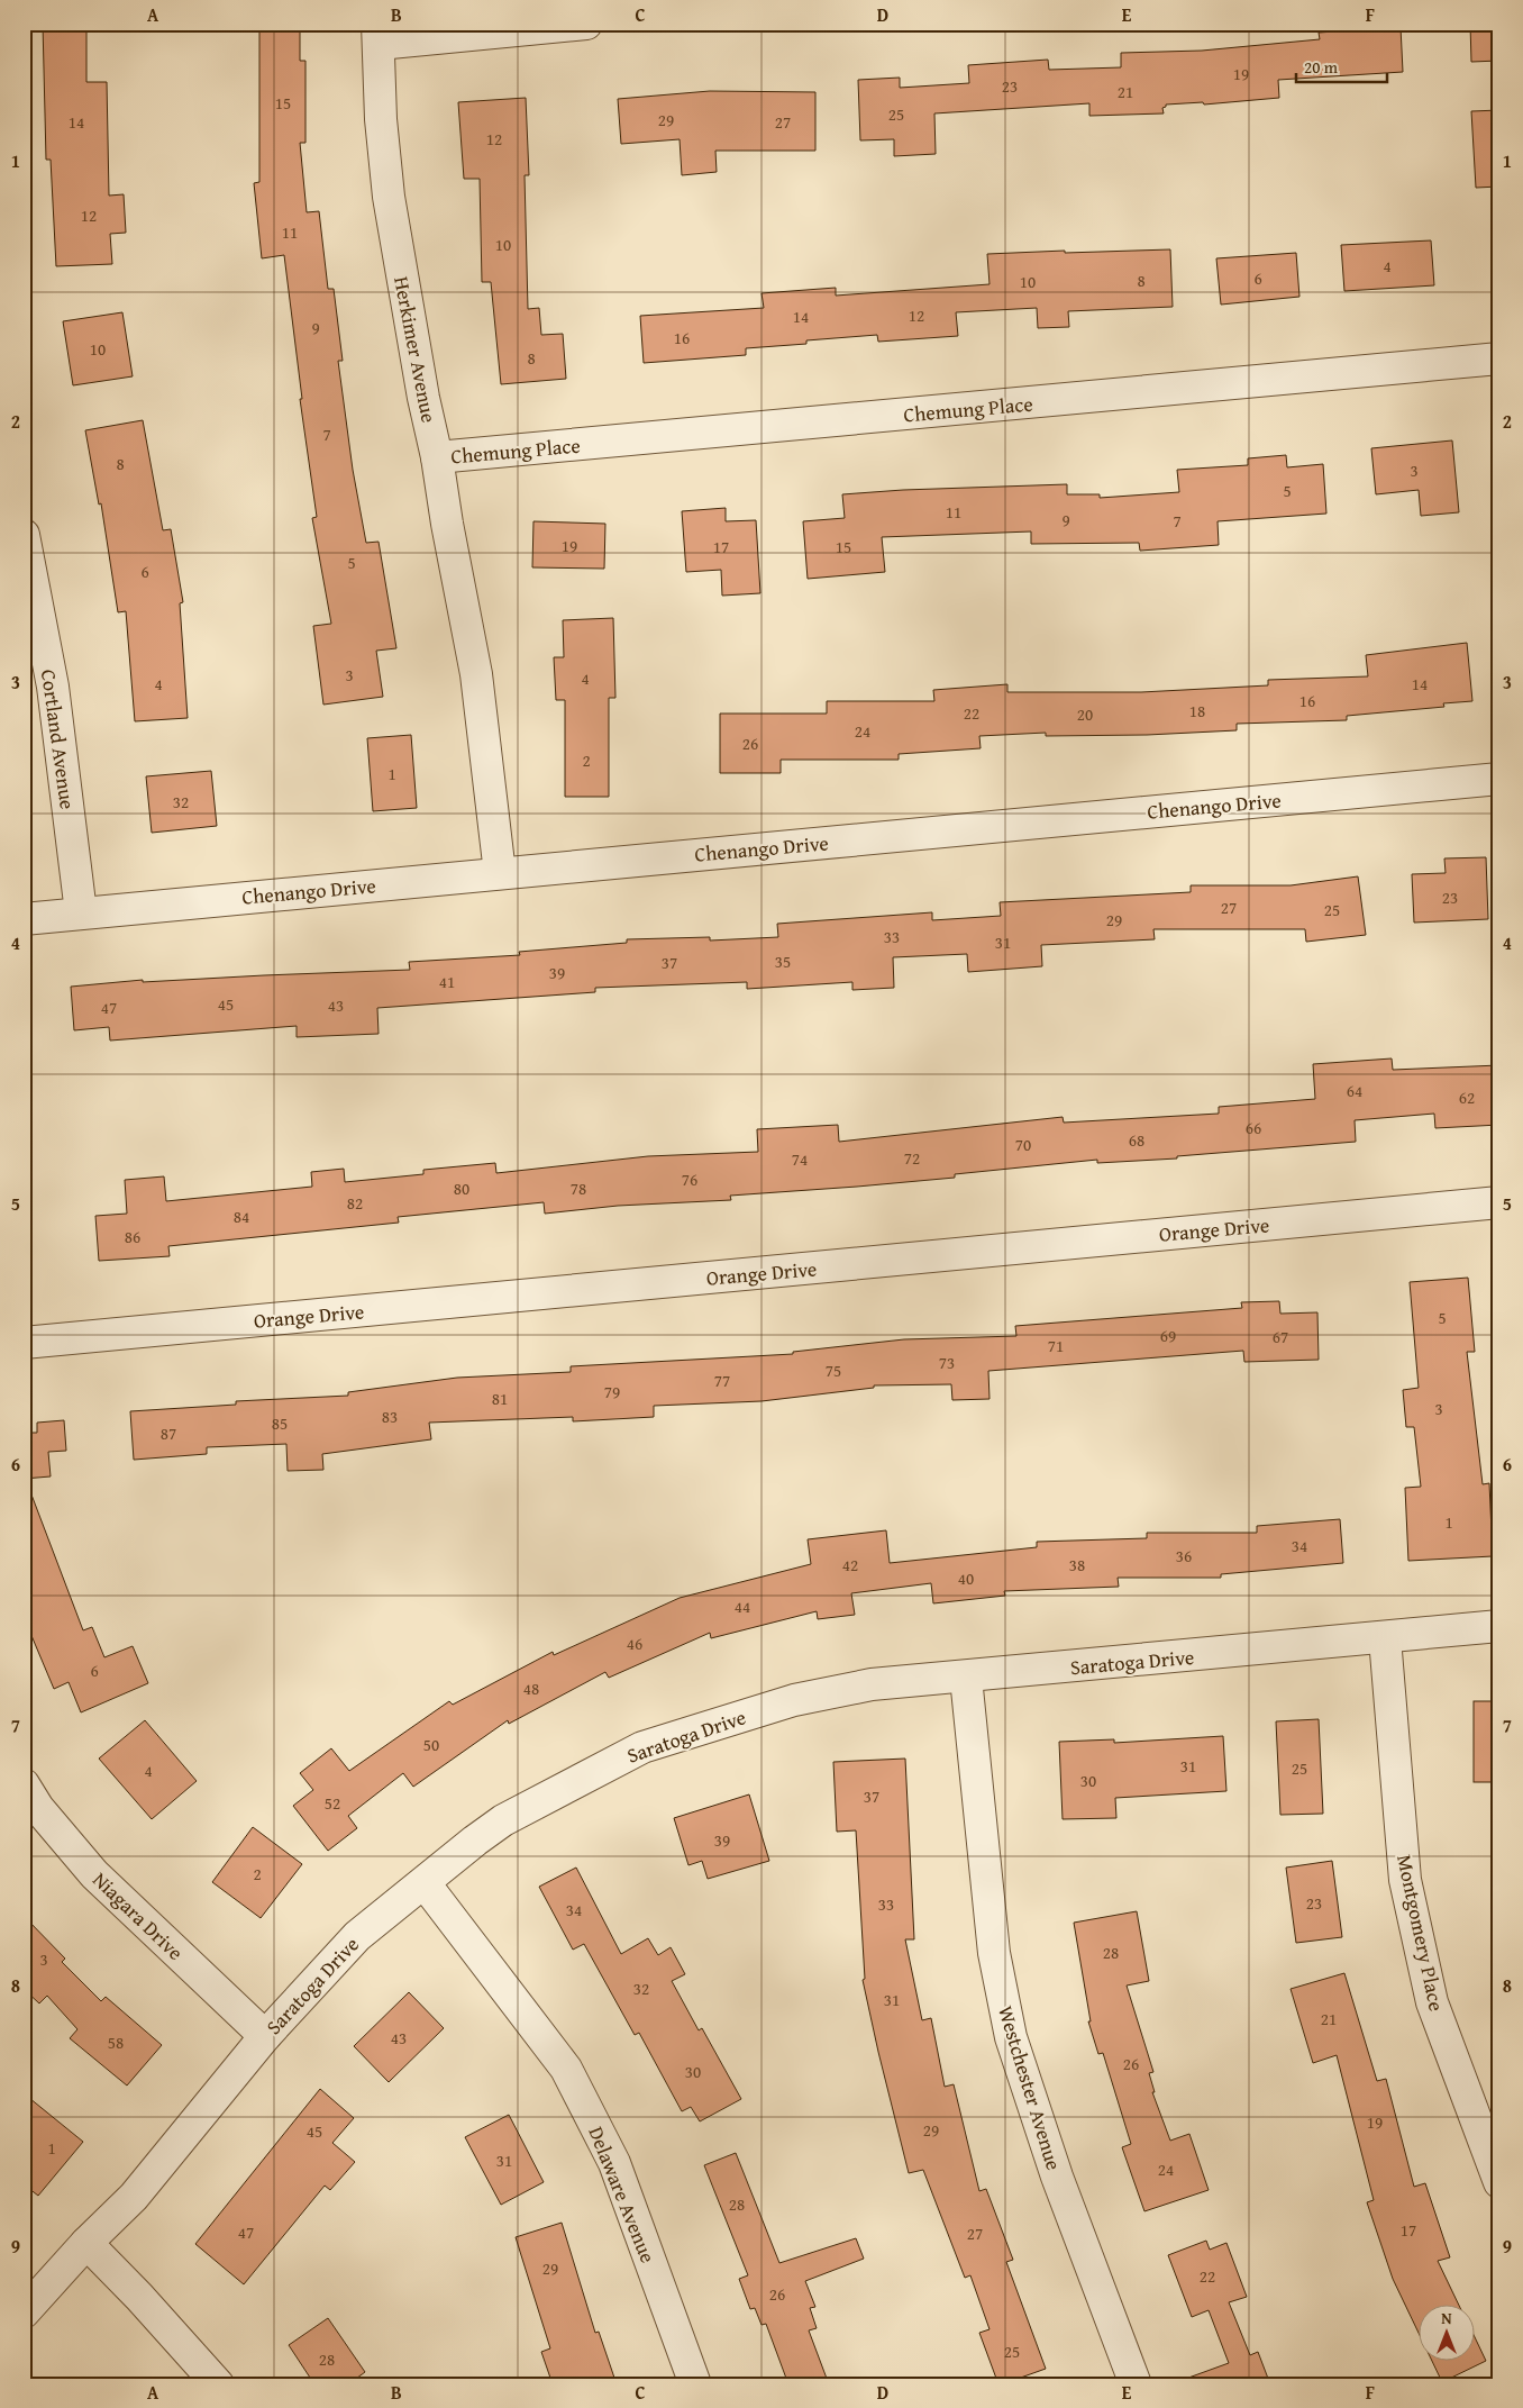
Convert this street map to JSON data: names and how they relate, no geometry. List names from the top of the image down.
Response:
{
  "streets": {
    "street": [
      "Herkimer Avenue",
      "Chemung Place",
      "Cortland Avenue",
      "Chenango Drive",
      "Orange Drive",
      "Saratoga Drive",
      "Niagara Drive",
      "Montgomery Place",
      "Westchester Avenue",
      "Delaware Avenue"
    ]
  },
  "crossings": [
    ["Herkimer Avenue", "Chemung Place"],
    ["Herkimer Avenue", "Chenango Drive"],
    ["Cortland Avenue", "Chenango Drive"],
    ["Saratoga Drive", "Niagara Drive"],
    ["Saratoga Drive", "Montgomery Place"],
    ["Saratoga Drive", "Westchester Avenue"],
    ["Saratoga Drive", "Delaware Avenue"]
  ],
  "house_numbers": [
    "19",
    "23",
    "21",
    "15",
    "25",
    "29",
    "14",
    "27",
    "12",
    "12",
    "11",
    "10",
    "4",
    "6",
    "8",
    "10",
    "12",
    "14",
    "9",
    "16",
    "10",
    "8",
    "7",
    "8",
    "3",
    "5",
    "11",
    "9",
    "7",
    "19",
    "17",
    "15",
    "5",
    "6",
    "3",
    "4",
    "4",
    "14",
    "16",
    "18",
    "22",
    "20",
    "24",
    "26",
    "2",
    "1",
    "32",
    "23",
    "27",
    "25",
    "29",
    "33",
    "31",
    "35",
    "37",
    "39",
    "41",
    "45",
    "43",
    "47",
    "64",
    "62",
    "66",
    "68",
    "70",
    "72",
    "74",
    "76",
    "80",
    "78",
    "82",
    "84",
    "86",
    "5",
    "69",
    "67",
    "71",
    "73",
    "75",
    "77",
    "79",
    "81",
    "3",
    "83",
    "85",
    "87",
    "1",
    "34",
    "36",
    "42",
    "38",
    "40",
    "44",
    "46",
    "6",
    "48",
    "50",
    "31",
    "25",
    "4",
    "30",
    "37",
    "52",
    "39",
    "2",
    "23",
    "33",
    "34",
    "28",
    "3",
    "32",
    "31",
    "21",
    "43",
    "58",
    "26",
    "30",
    "19",
    "29",
    "45",
    "1",
    "31",
    "24",
    "28",
    "17",
    "47",
    "27",
    "29",
    "22",
    "26",
    "25",
    "28"
  ],
  "scale_bar": "20 m",
  "north": "top",
  "grid": {
    "columns": [
      "A",
      "B",
      "C",
      "D",
      "E",
      "F"
    ],
    "rows": [
      "1",
      "2",
      "3",
      "4",
      "5",
      "6",
      "7",
      "8",
      "9"
    ]
  }
}
